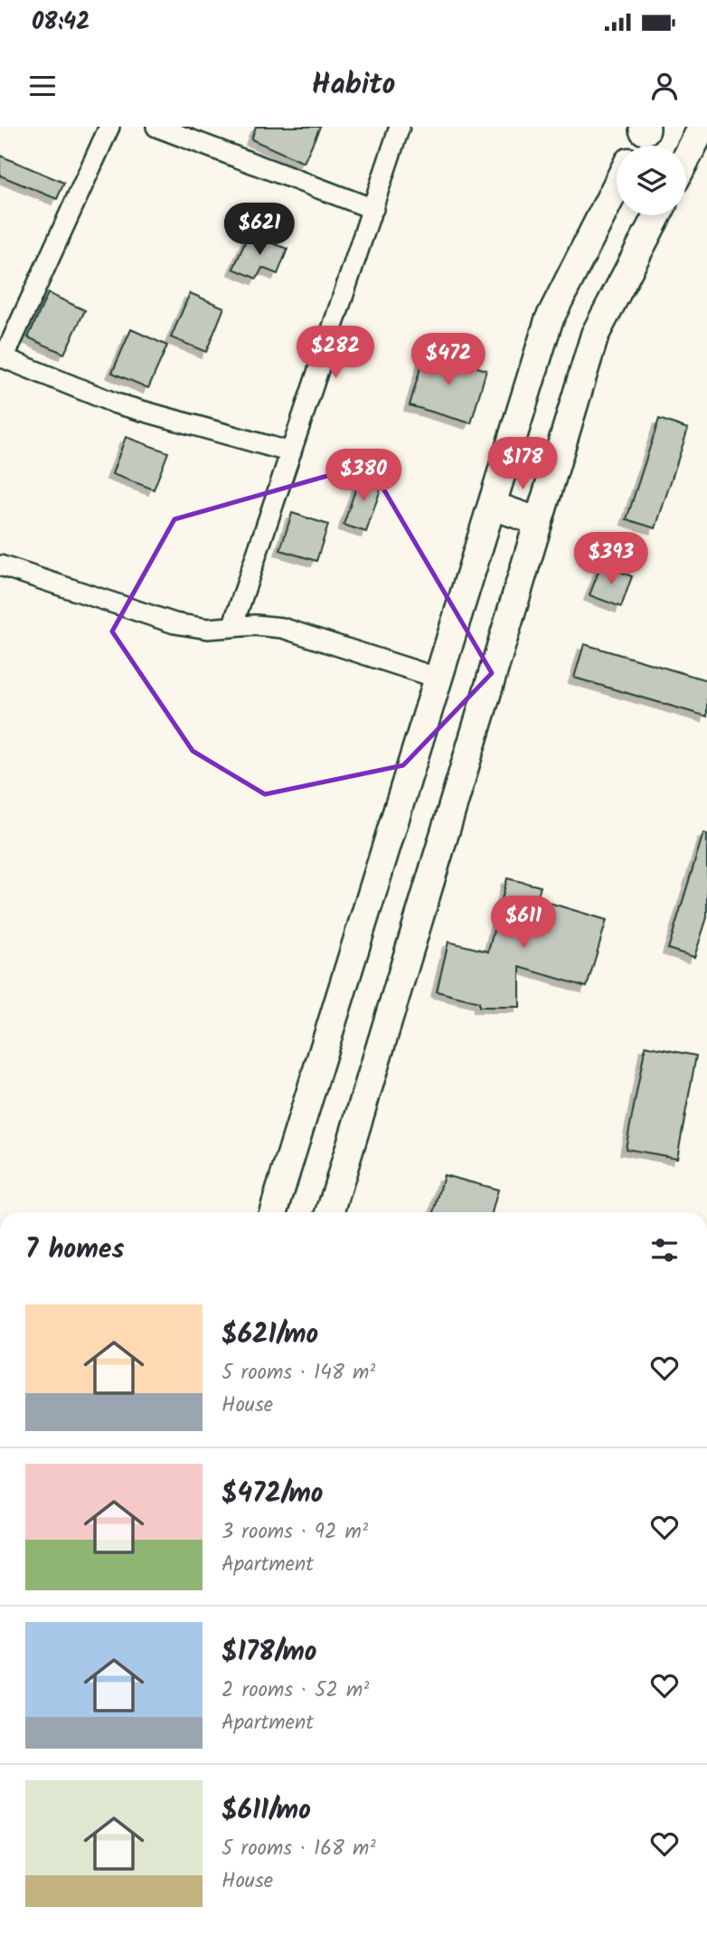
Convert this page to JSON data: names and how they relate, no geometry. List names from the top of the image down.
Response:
{
  "page": {
    "status": "08:42",
    "header": "Habito",
    "price": [
      "$621",
      "$282",
      "$472",
      "$178",
      "$380",
      "$393",
      "$611"
    ],
    "heading": "7 homes",
    "list": [
      {
        "name": "$621/mo",
        "note": "5 rooms · 148 m² · House"
      },
      {
        "name": "$472/mo",
        "note": "3 rooms · 92 m² · Apartment"
      },
      {
        "name": "$178/mo",
        "note": "2 rooms · 52 m² · Apartment"
      },
      {
        "name": "$611/mo",
        "note": "5 rooms · 168 m² · House"
      }
    ]
  }
}
